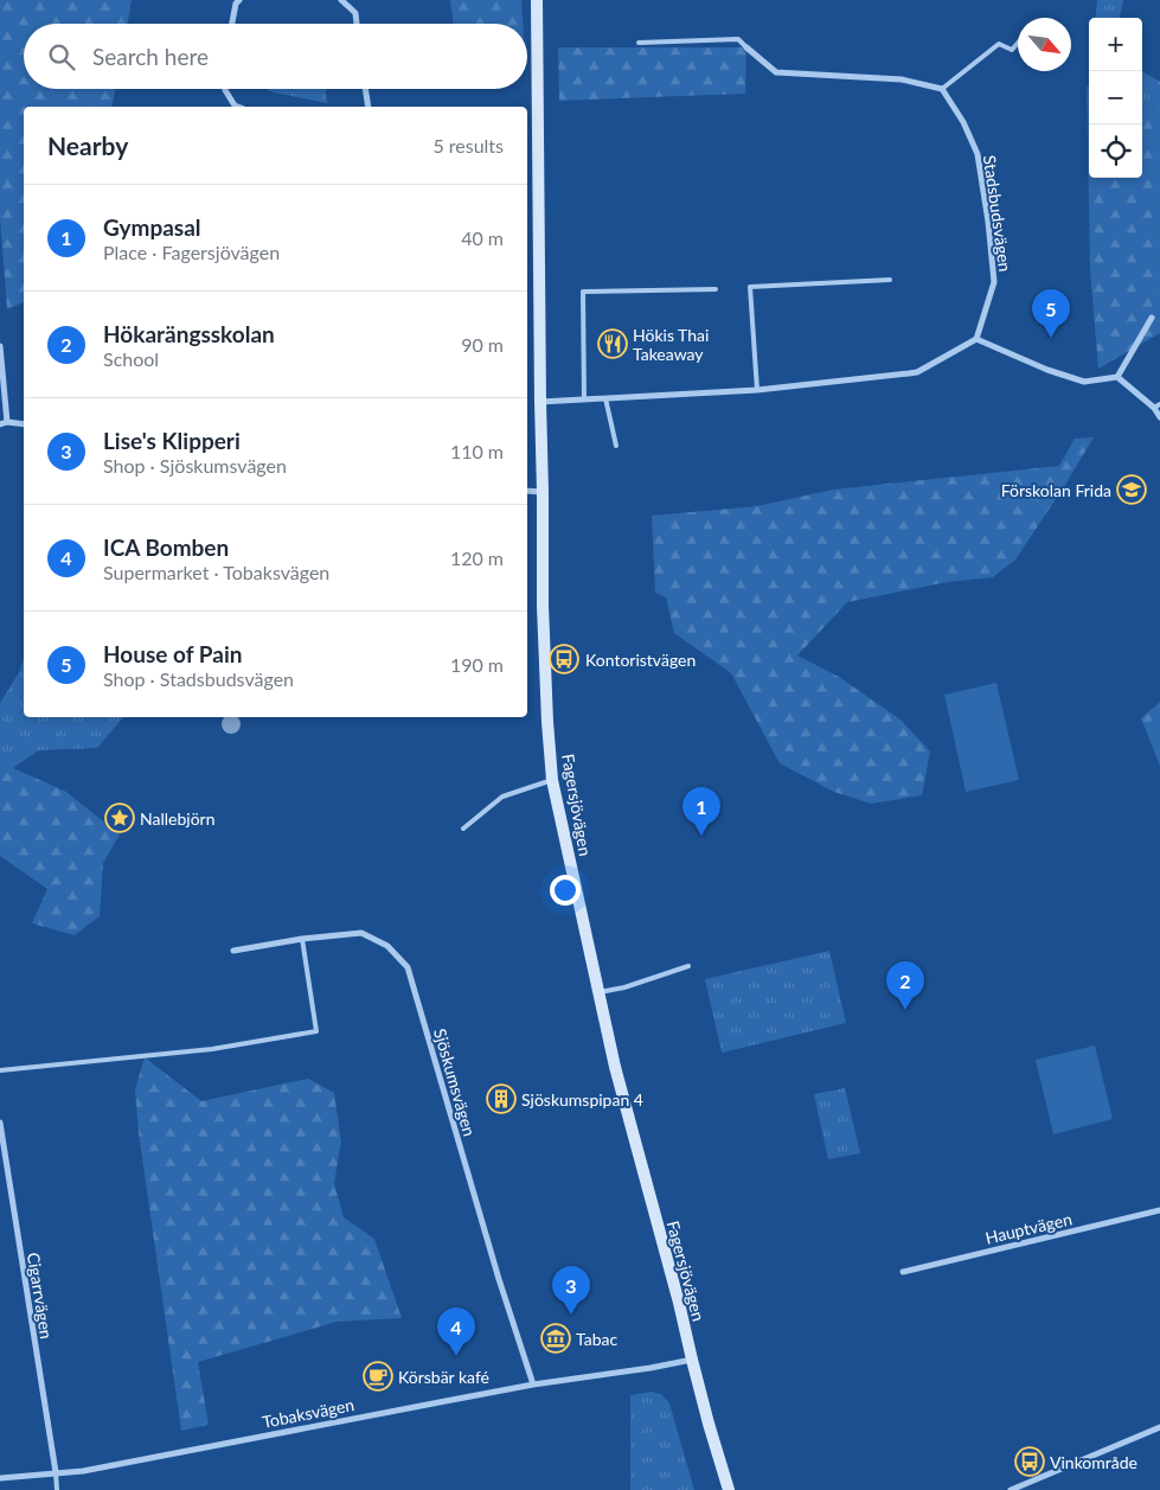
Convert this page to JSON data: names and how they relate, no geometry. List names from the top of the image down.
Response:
{
  "streets": {
    "street": [
      "Stadsbudsvägen",
      "Fagersjövägen",
      "Sjöskumsvägen",
      "Hauptvägen",
      "Cigarrvägen",
      "Tobaksvägen"
    ]
  },
  "crossings": [
    ["Fagersjövägen", "Tobaksvägen"],
    ["Sjöskumsvägen", "Tobaksvägen"],
    ["Cigarrvägen", "Tobaksvägen"]
  ],
  "places": {
    "restaurant": ["Hökis Thai Takeaway"],
    "school or university": ["Förskolan Frida"],
    "bus stop": ["Kontoristvägen", "Vinkområde"],
    "place": ["Nallebjörn"],
    "building": ["Sjöskumspipan 4"],
    "museum": ["Tabac"],
    "cafe": ["Körsbär kafé"]
  },
  "north": "bottom right",
  "page": {
    "map_buttons": ["+", "−"],
    "search": "Search here",
    "heading": ["Nearby", "5 results"],
    "list": [
      {
        "mark": "1",
        "name": "Gympasal",
        "note": "Place · Fagersjövägen",
        "value": "40 m"
      },
      {
        "mark": "2",
        "name": "Hökarängsskolan",
        "note": "School",
        "value": "90 m"
      },
      {
        "mark": "3",
        "name": "Lise's Klipperi",
        "note": "Shop · Sjöskumsvägen",
        "value": "110 m"
      },
      {
        "mark": "4",
        "name": "ICA Bomben",
        "note": "Supermarket · Tobaksvägen",
        "value": "120 m"
      },
      {
        "mark": "5",
        "name": "House of Pain",
        "note": "Shop · Stadsbudsvägen",
        "value": "190 m"
      }
    ],
    "pins": [
      "5",
      "1",
      "2",
      "3",
      "4"
    ]
  }
}
